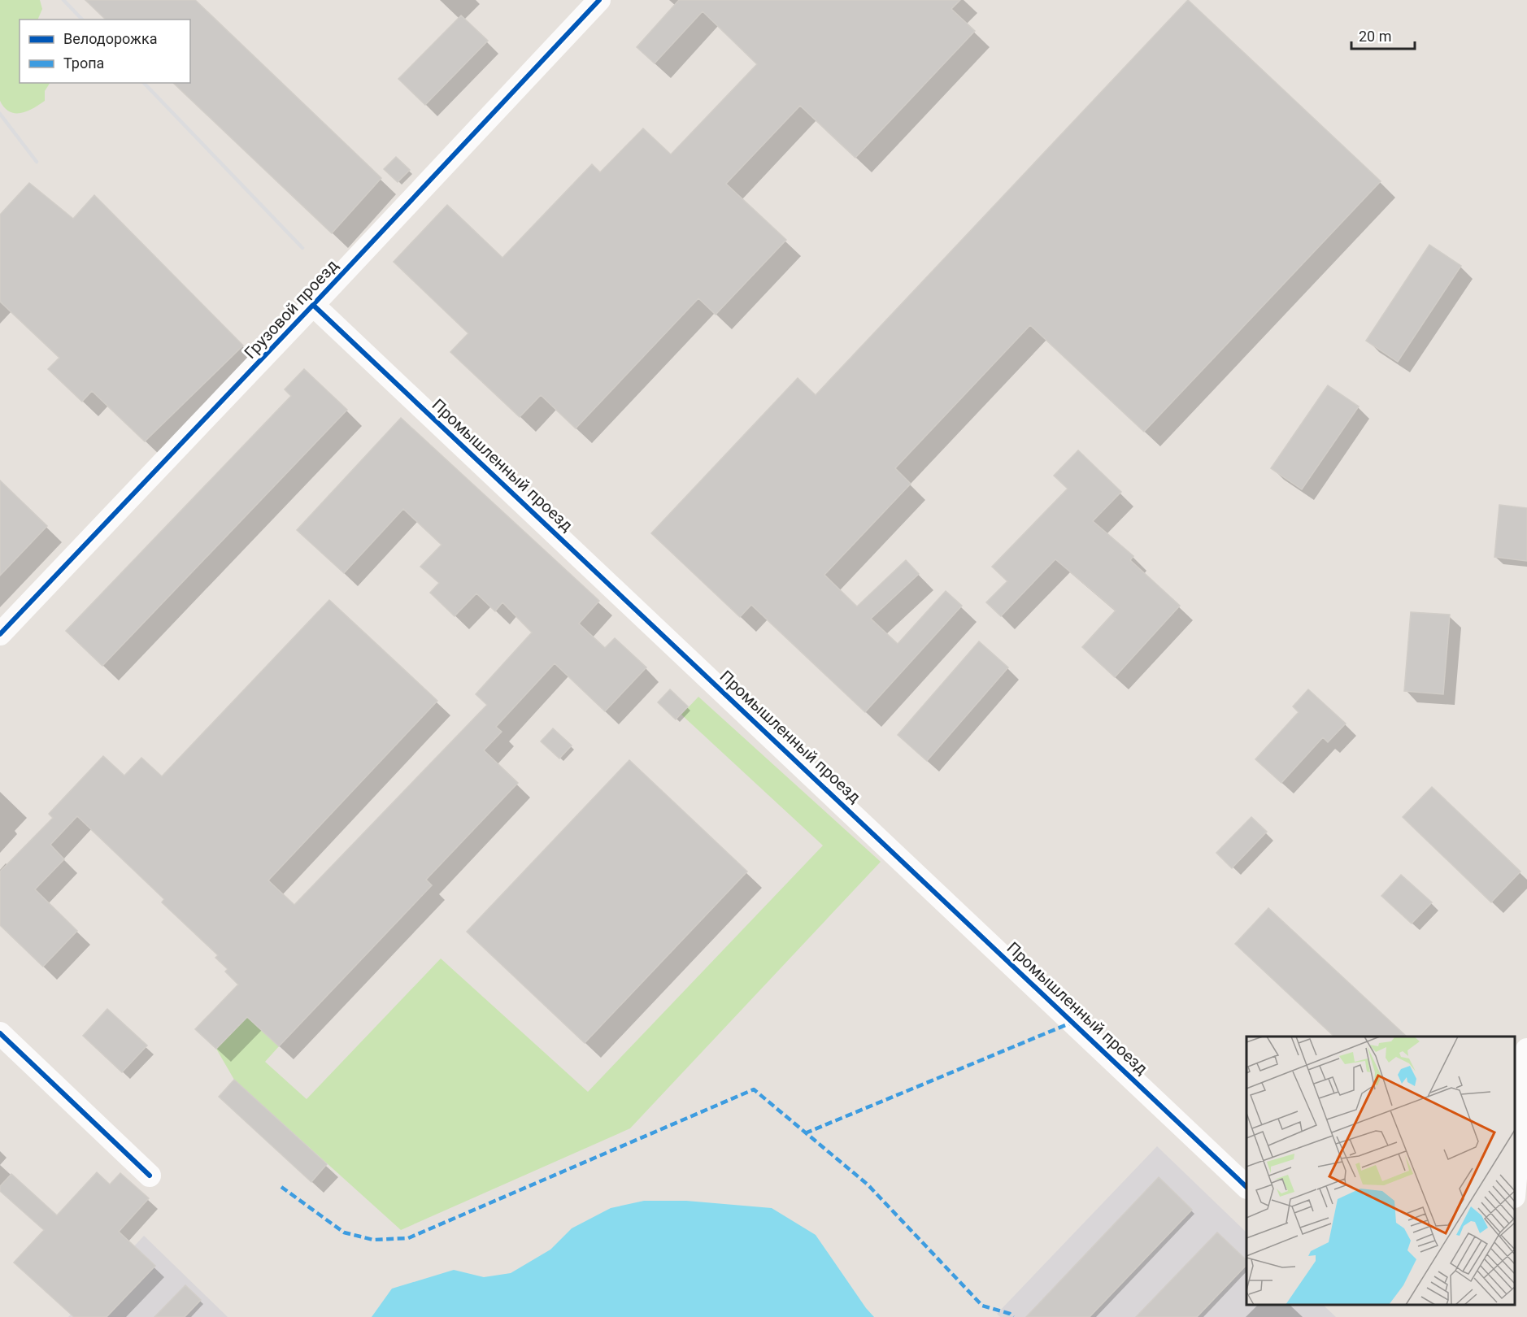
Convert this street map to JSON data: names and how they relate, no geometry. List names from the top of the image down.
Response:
{
  "streets": {
    "street": ["Грузовой проезд", "Промышленный проезд"]
  },
  "crossings": [
    ["Грузовой проезд", "Промышленный проезд"]
  ],
  "legend": ["Велодорожка", "Тропа"],
  "scale_bar": "20 m"
}
